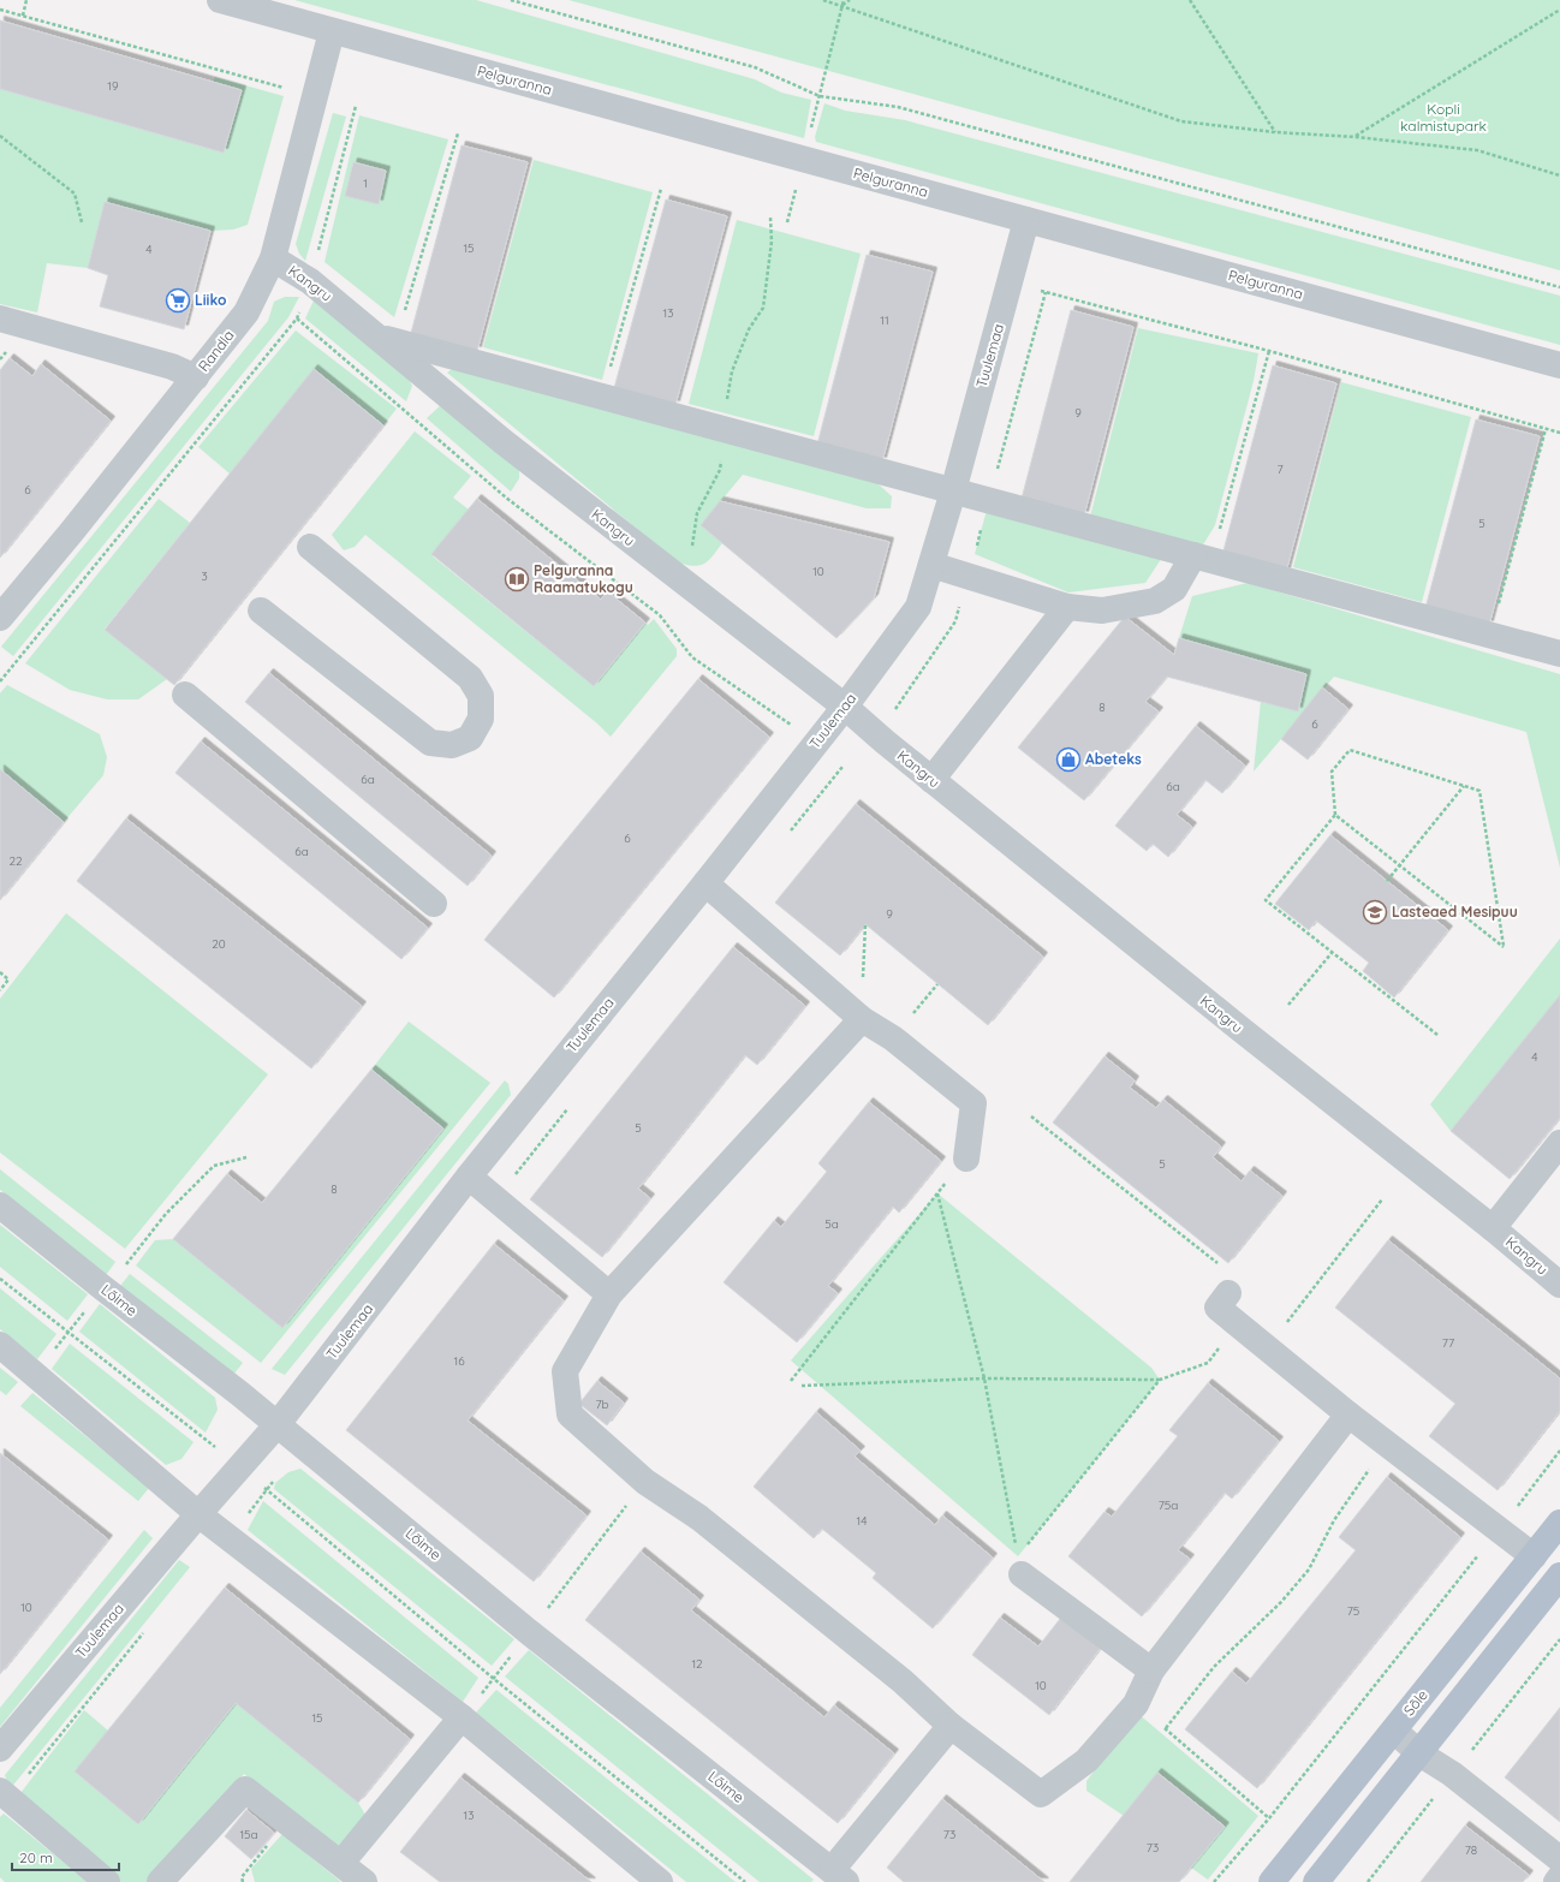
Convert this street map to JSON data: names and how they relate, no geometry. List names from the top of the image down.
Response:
{
  "streets": {
    "main road": ["Sõle"],
    "street": [
      "Pelguranna",
      "Kangru",
      "Randla",
      "Tuulemaa",
      "Lõime"
    ]
  },
  "crossings": [
    ["Pelguranna", "Randla"],
    ["Pelguranna", "Tuulemaa"],
    ["Kangru", "Randla"],
    ["Kangru", "Tuulemaa"],
    ["Tuulemaa", "Lõime"]
  ],
  "parks": ["Kopli kalmistupark"],
  "places": {
    "supermarket": ["Liiko"],
    "library": ["Pelguranna Raamatukogu"],
    "shop": ["Abeteks"],
    "school or university": ["Lasteaed Mesipuu"]
  },
  "house_numbers": [
    "19",
    "1",
    "15",
    "4",
    "13",
    "11",
    "9",
    "7",
    "6",
    "5",
    "10",
    "3",
    "8",
    "6",
    "6a",
    "6a",
    "6",
    "6a",
    "22",
    "9",
    "20",
    "4",
    "5",
    "5",
    "8",
    "5a",
    "77",
    "16",
    "7b",
    "75a",
    "14",
    "10",
    "75",
    "12",
    "10",
    "15",
    "13",
    "15a",
    "73",
    "73",
    "78"
  ],
  "scale_bar": "20 m"
}
